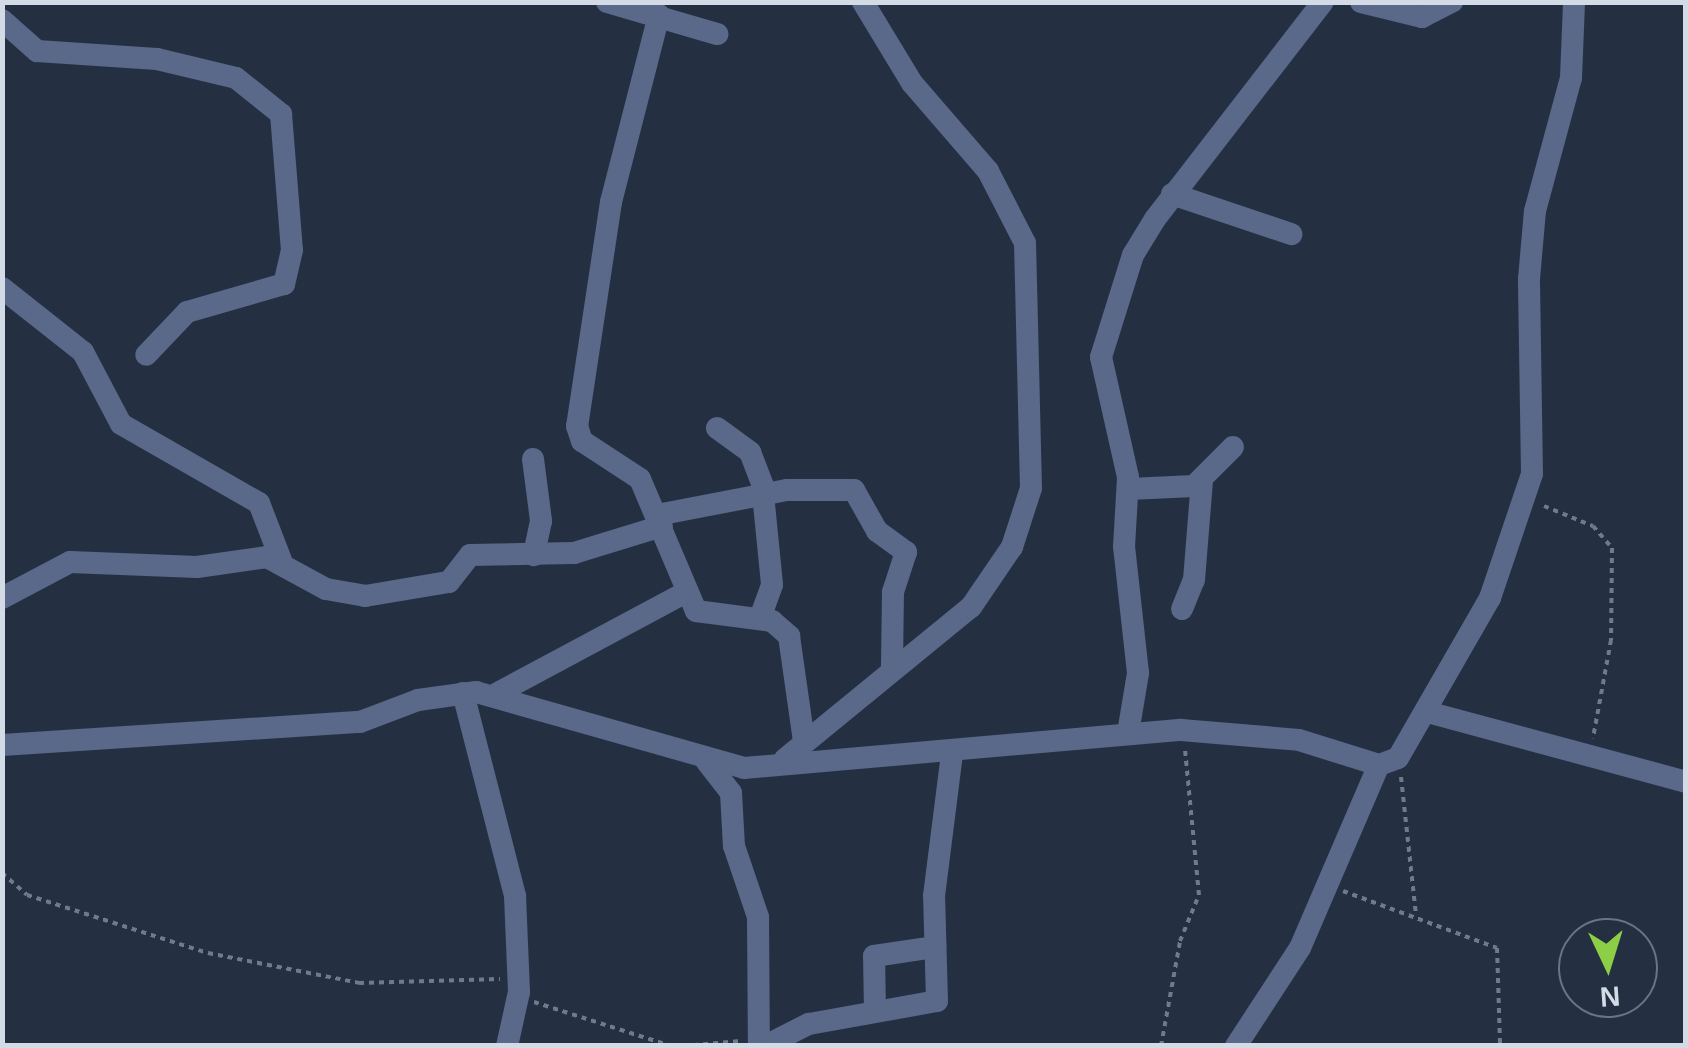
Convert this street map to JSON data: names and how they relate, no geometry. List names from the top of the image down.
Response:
{
  "north": "bottom"
}
